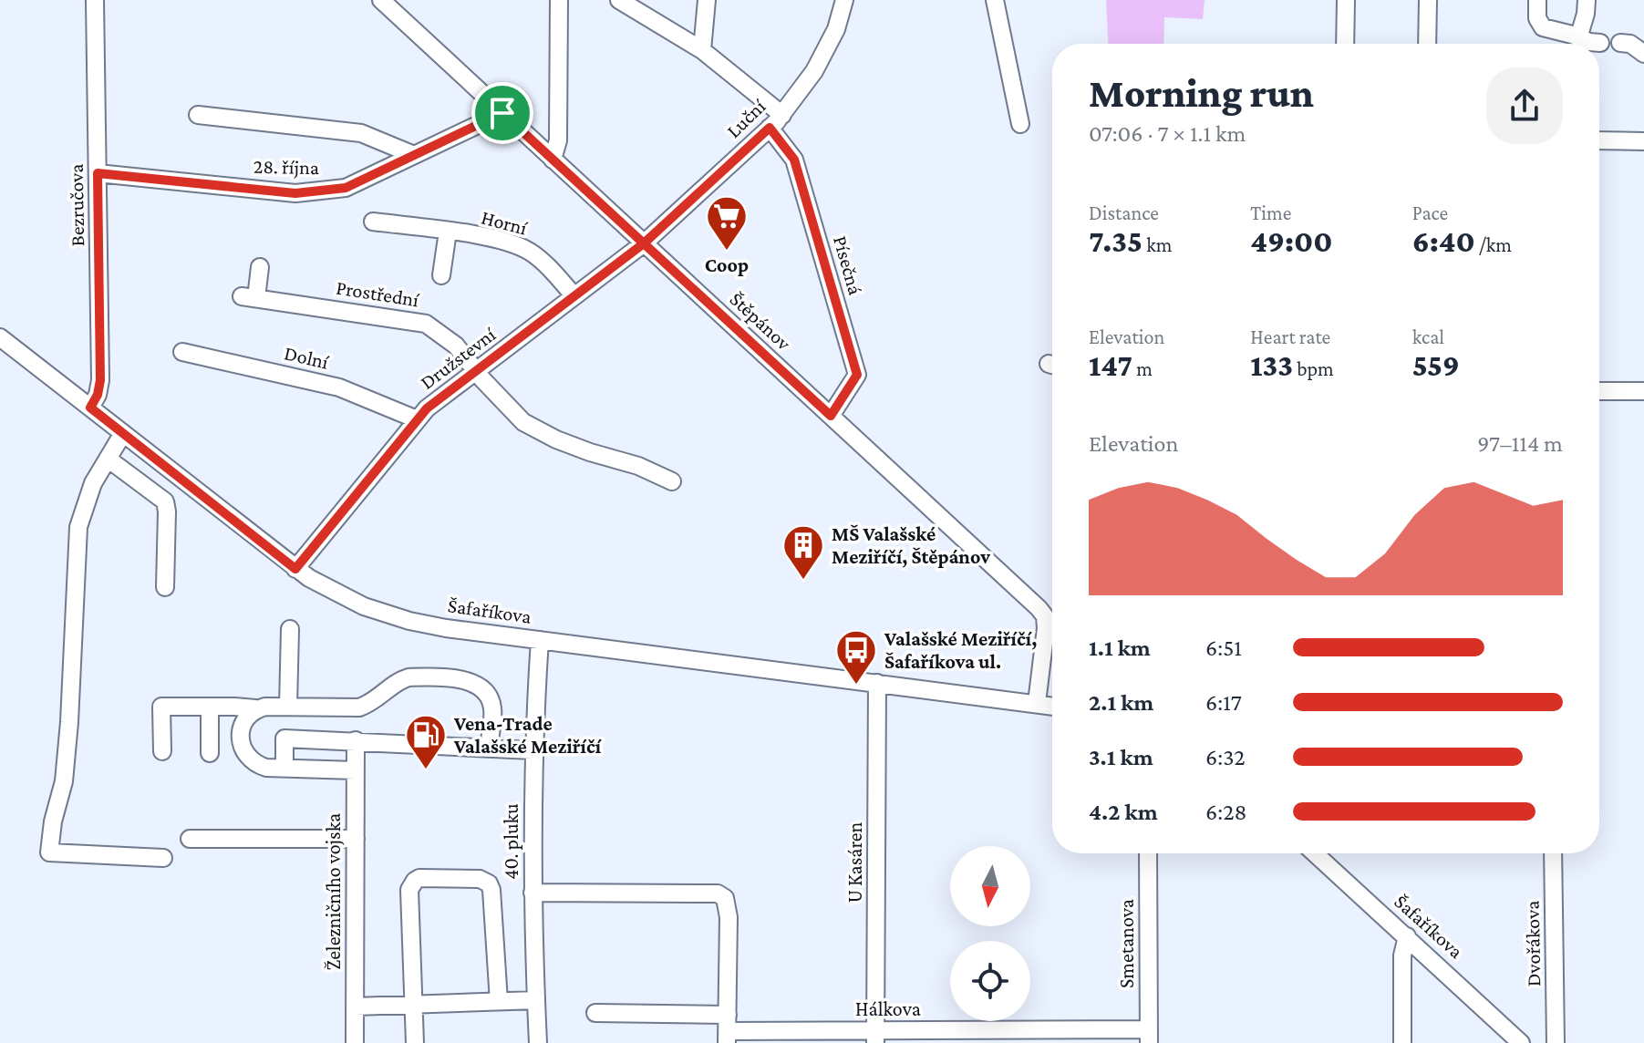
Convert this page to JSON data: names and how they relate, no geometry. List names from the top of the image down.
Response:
{
  "streets": {
    "street": [
      "Luční",
      "28. října",
      "Bezručova",
      "Horní",
      "Písečná",
      "Prostřední",
      "Štěpánov",
      "Dolní",
      "Družstevní",
      "Šafaříkova",
      "40. pluku",
      "U Kasáren",
      "Železničního vojska",
      "Smetanova",
      "Dvořákova",
      "Hálkova"
    ]
  },
  "crossings": [
    ["Luční", "Písečná"],
    ["Luční", "Štěpánov"],
    ["Luční", "Družstevní"],
    ["28. října", "Bezručova"],
    ["28. října", "Štěpánov"],
    ["Bezručova", "Šafaříkova"],
    ["Horní", "Družstevní"],
    ["Písečná", "Štěpánov"],
    ["Prostřední", "Družstevní"],
    ["Štěpánov", "Družstevní"],
    ["Štěpánov", "Šafaříkova"],
    ["Dolní", "Družstevní"],
    ["Družstevní", "Šafaříkova"],
    ["Šafaříkova", "40. pluku"],
    ["Šafaříkova", "U Kasáren"],
    ["U Kasáren", "Hálkova"],
    ["Smetanova", "Hálkova"]
  ],
  "places": {
    "supermarket": ["Coop"],
    "building": ["MŠ Valašské Meziříčí, Štěpánov"],
    "bus stop": ["Valašské Meziříčí, Šafaříkova ul."],
    "fuel station": ["Vena-Trade Valašské Meziříčí"]
  },
  "north": "bottom",
  "page": {
    "heading": ["Morning run", "07:06 · 7 × 1.1 km"],
    "stats": [
      ["Distance", "7.35 km"],
      ["Time", "49:00"],
      ["Pace", "6:40 /km"],
      ["Elevation", "147 m"],
      ["Heart rate", "133 bpm"],
      ["kcal", "559"]
    ],
    "chart": ["Elevation", "97–114 m"],
    "list": [
      {
        "name": "1.1 km",
        "note": "6:51"
      },
      {
        "name": "2.1 km",
        "note": "6:17"
      },
      {
        "name": "3.1 km",
        "note": "6:32"
      },
      {
        "name": "4.2 km",
        "note": "6:28"
      }
    ]
  }
}
